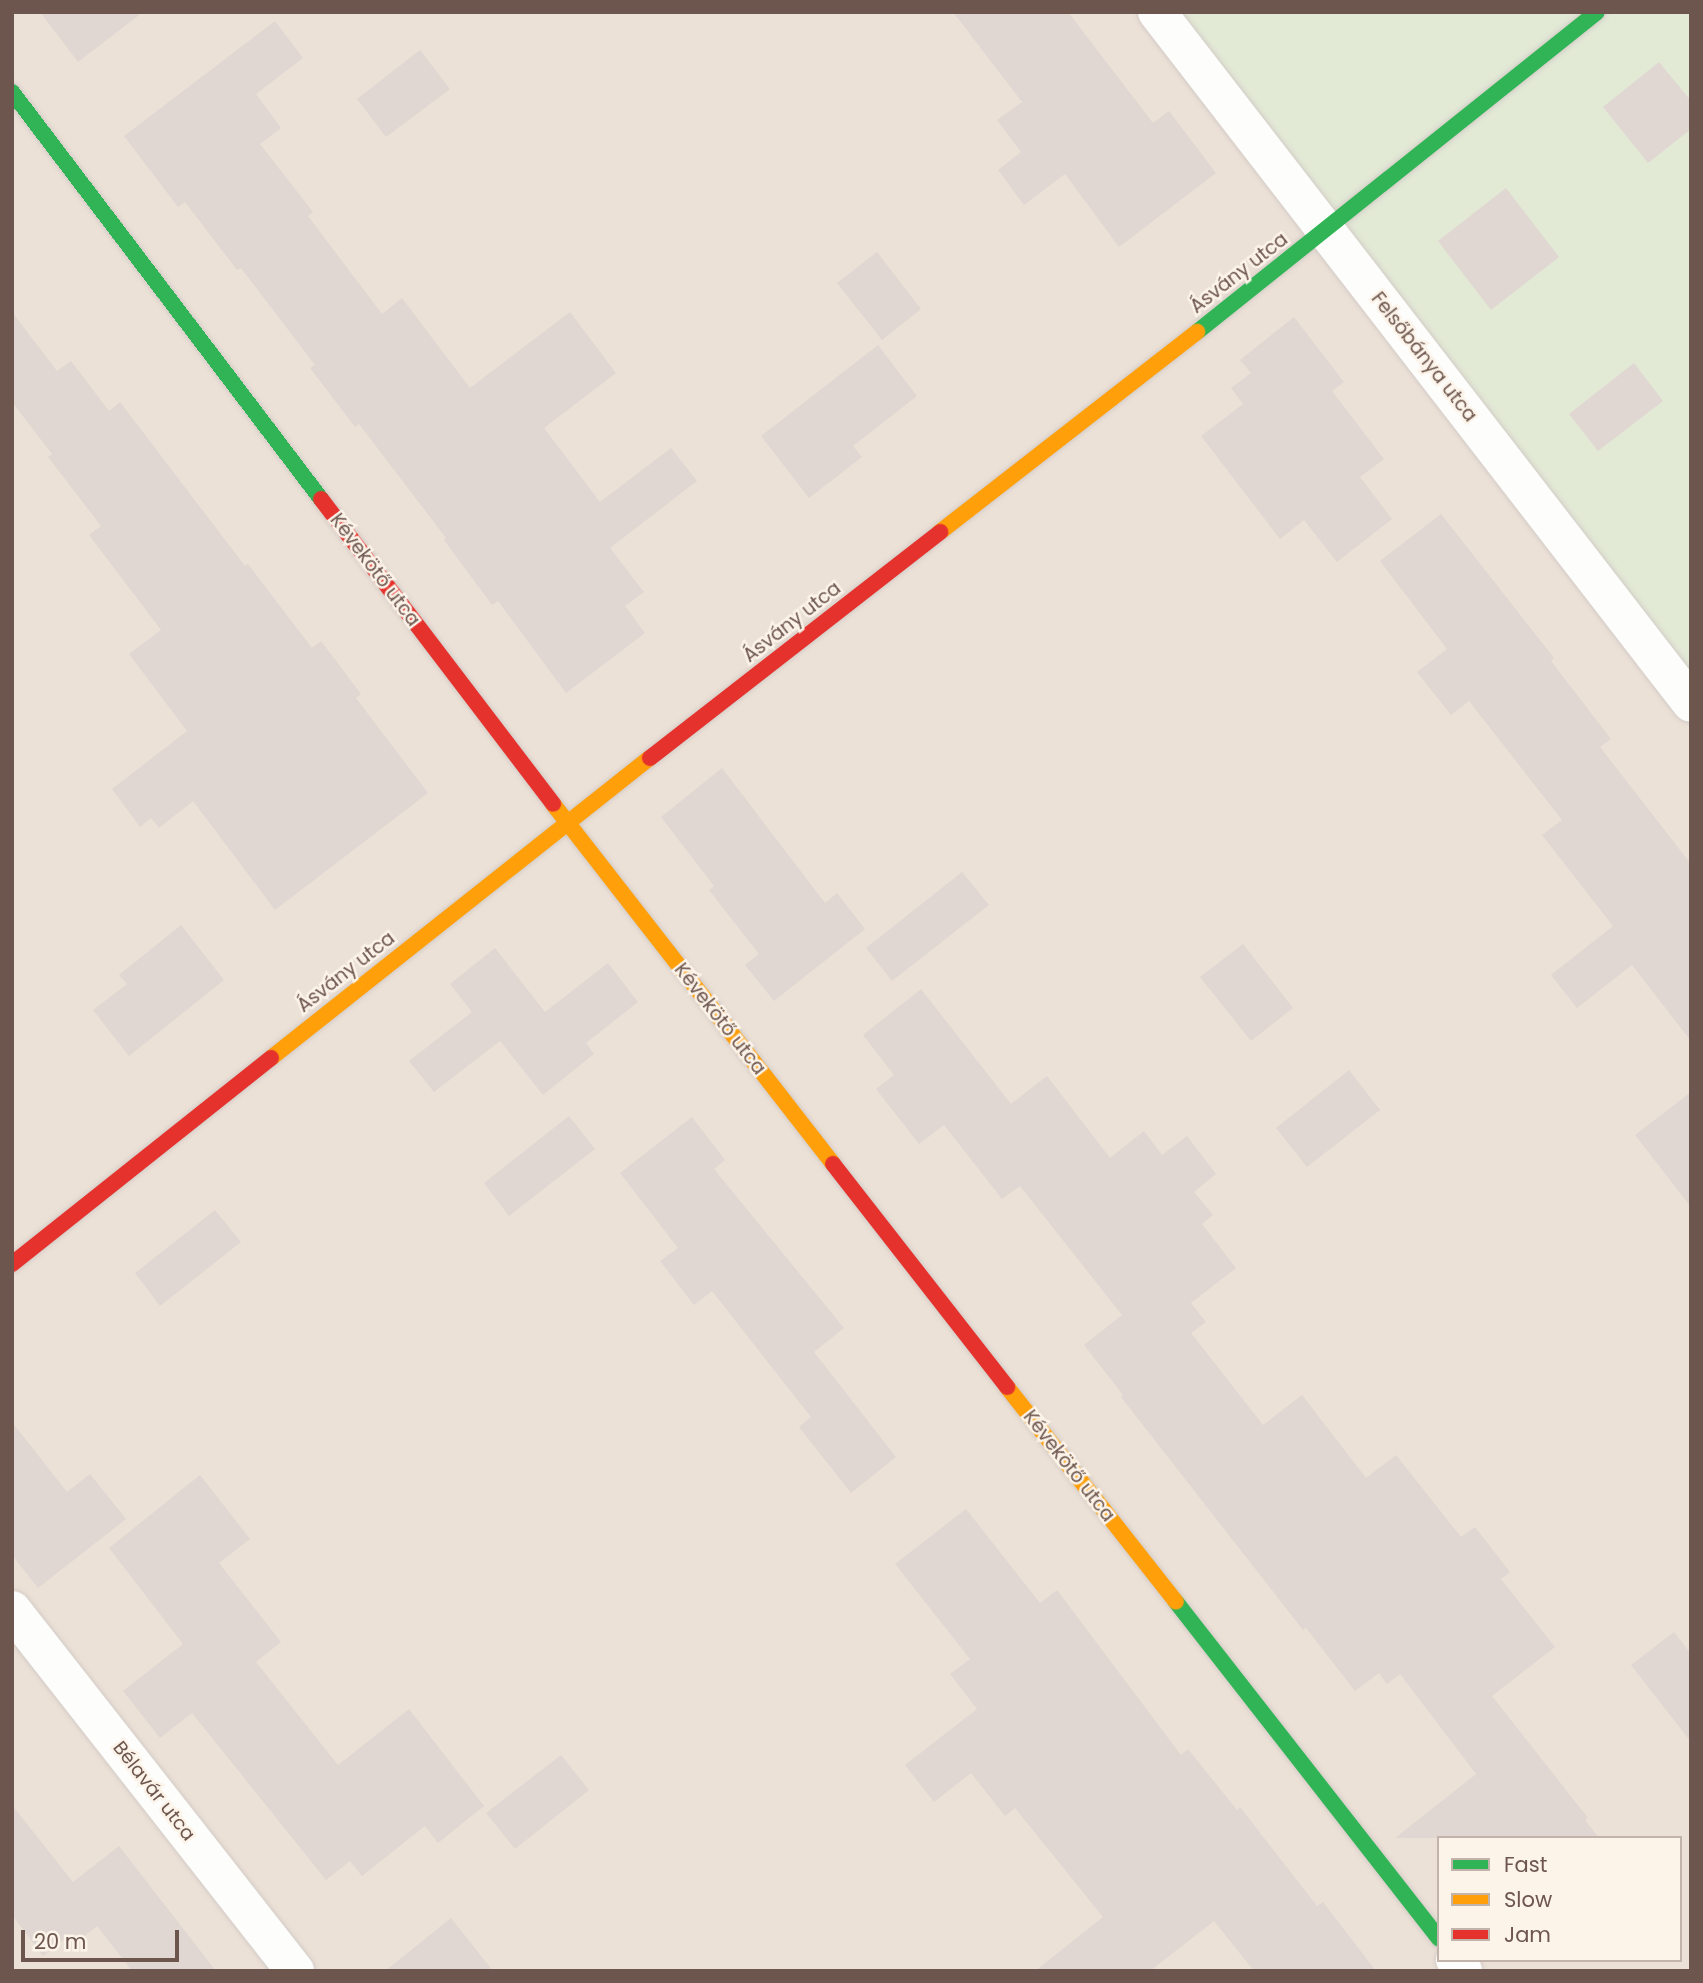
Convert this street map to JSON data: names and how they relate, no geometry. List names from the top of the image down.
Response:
{
  "streets": {
    "street": [
      "Ásvány utca",
      "Felsőbánya utca",
      "Kévekötő utca",
      "Bélavár utca"
    ]
  },
  "crossings": [
    ["Ásvány utca", "Felsőbánya utca"],
    ["Ásvány utca", "Kévekötő utca"]
  ],
  "legend": ["Fast", "Slow", "Jam"],
  "scale_bar": "20 m"
}
